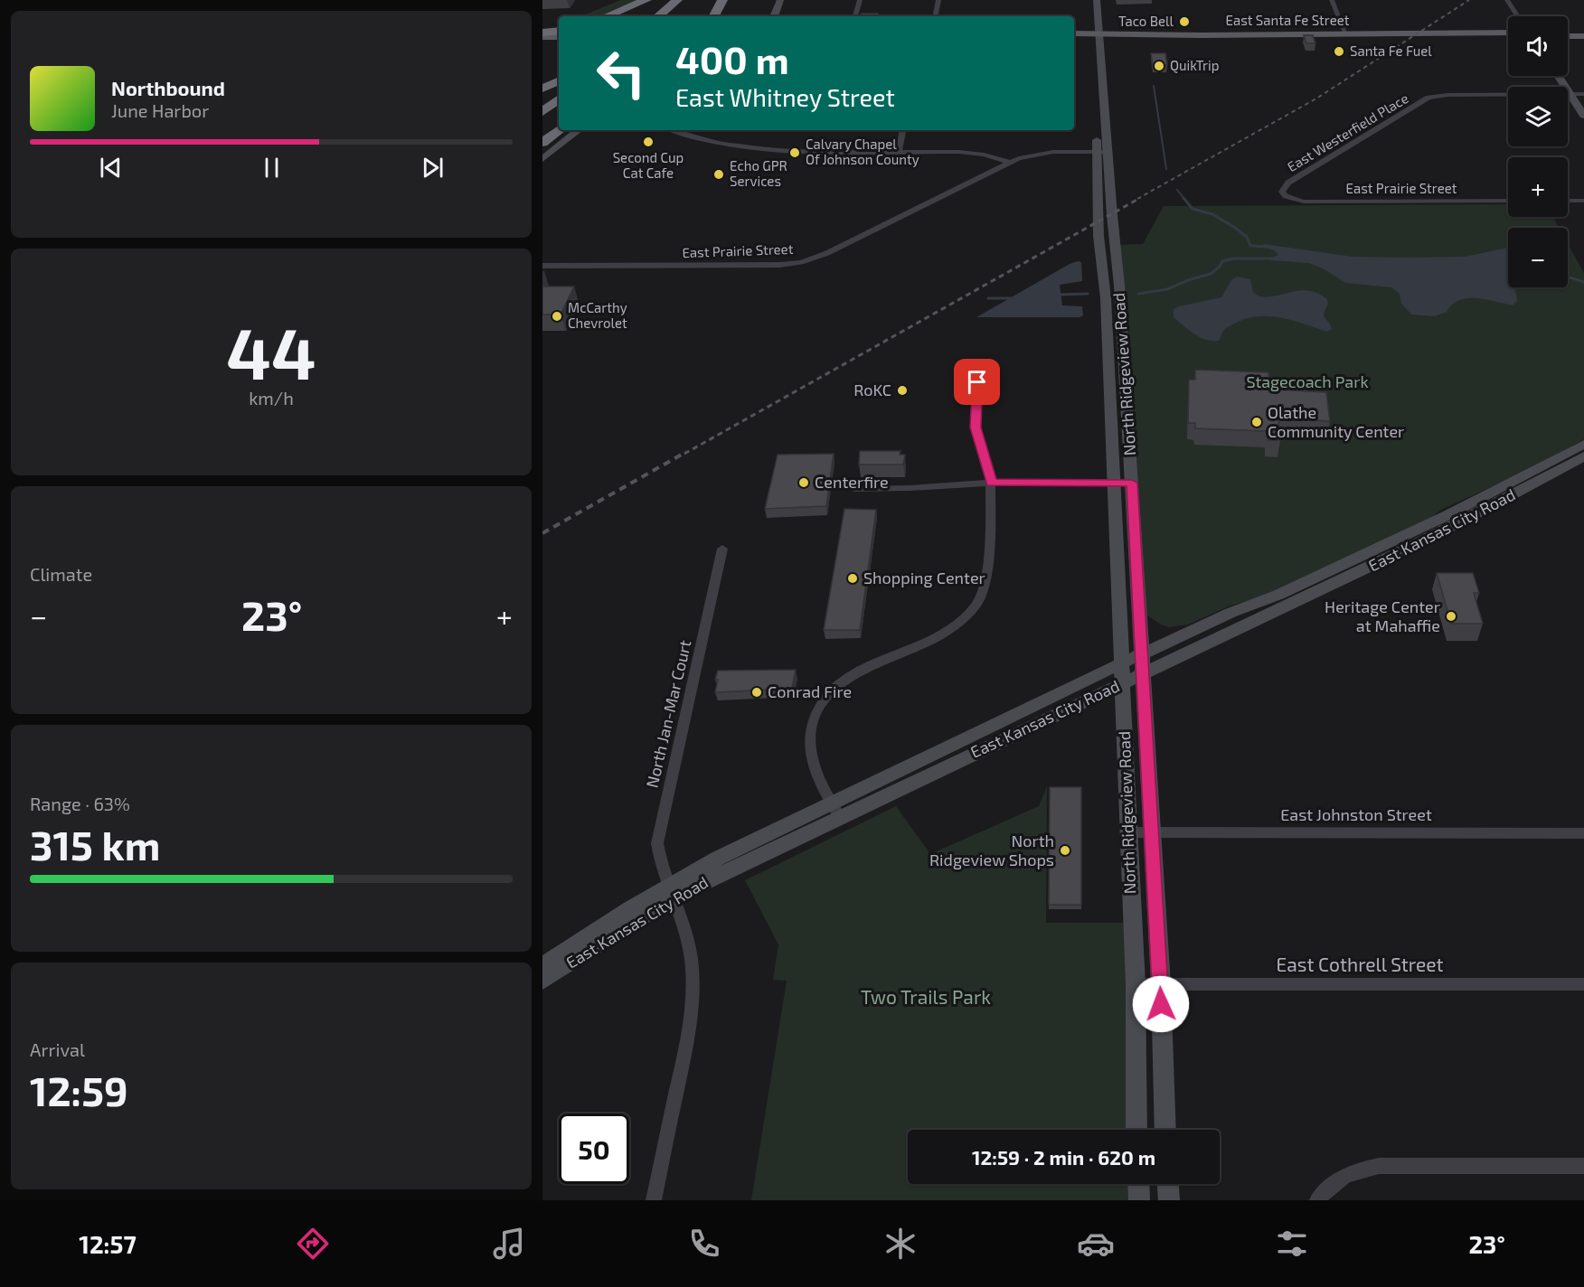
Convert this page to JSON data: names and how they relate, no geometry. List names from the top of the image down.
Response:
{
  "streets": {
    "main road": ["East Santa Fe Street", "North Ridgeview Road", "East Kansas City Road"],
    "street": [
      "East Westerfield Place",
      "East Prairie Street",
      "North Jan-Mar Court",
      "East Johnston Street",
      "East Cothrell Street"
    ]
  },
  "crossings": [
    ["East Santa Fe Street", "North Ridgeview Road"],
    ["East Westerfield Place", "East Prairie Street"],
    ["East Prairie Street", "North Ridgeview Road"],
    ["North Ridgeview Road", "East Kansas City Road"],
    ["North Ridgeview Road", "East Johnston Street"],
    ["North Ridgeview Road", "East Cothrell Street"],
    ["East Kansas City Road", "North Jan-Mar Court"]
  ],
  "parks": ["Stagecoach Park", "Two Trails Park"],
  "places": [
    "Taco Bell",
    "Santa Fe Fuel",
    "QuikTrip",
    "Second Cup Cat Cafe",
    "Calvary Chapel Of Johnson County",
    "Echo GPR Services",
    "McCarthy Chevrolet",
    "RoKC",
    "Olathe Community Center",
    "Centerfire",
    "Shopping Center",
    "Heritage Center at Mahaffie",
    "Conrad Fire",
    "North Ridgeview Shops"
  ],
  "page": {
    "map_buttons": ["+", "−"],
    "turn": ["400 m", "East Whitney Street"],
    "song": ["Northbound", "June Harbor"],
    "tile": [
      ["44", "km/h"],
      "Climate",
      ["Range · 63%", "315 km"],
      ["Arrival", "12:59"]
    ],
    "heat": ["−", "23°", "+"],
    "limit": "50",
    "trip": "12:59 · 2 min · 620 m",
    "tabs": ["12:57", "23°"]
  }
}
